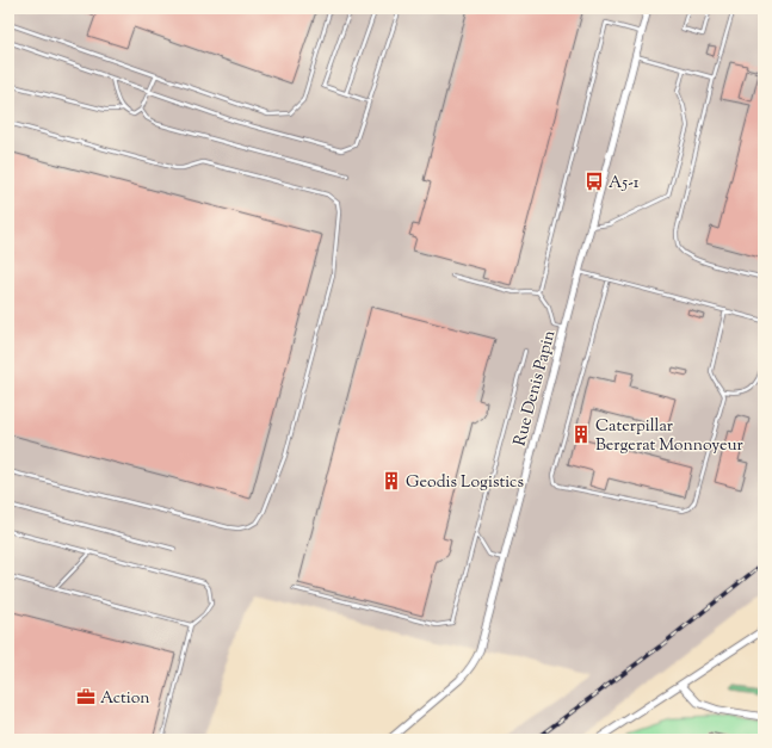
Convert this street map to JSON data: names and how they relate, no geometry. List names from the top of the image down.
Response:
{
  "streets": {
    "street": ["Rue Denis Papin"]
  },
  "places": {
    "bus stop": ["A5-1"],
    "building": ["Caterpillar Bergerat Monnoyeur", "Geodis Logistics"],
    "office": ["Action"]
  }
}
